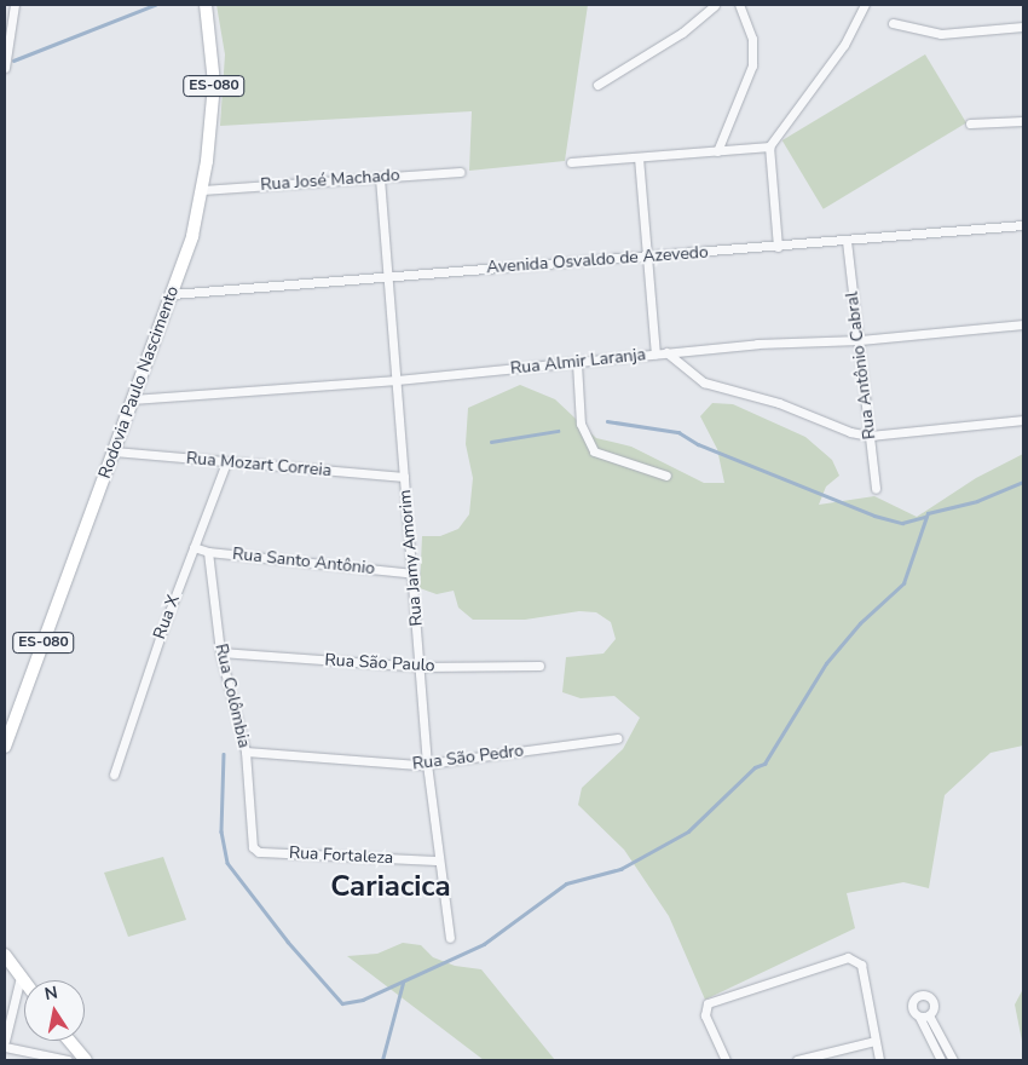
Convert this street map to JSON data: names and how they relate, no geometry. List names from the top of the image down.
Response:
{
  "streets": {
    "main road": ["ES-080", "Rodovia Paulo Nascimento"],
    "street": [
      "Rua José Machado",
      "Avenida Osvaldo de Azevedo",
      "Rua Almir Laranja",
      "Rua Antônio Cabral",
      "Rua Mozart Correia",
      "Rua Jamy Amorim",
      "Rua Santo Antônio",
      "Rua X",
      "Rua São Paulo",
      "Rua Colômbia",
      "Rua São Pedro",
      "Rua Fortaleza"
    ]
  },
  "crossings": [
    ["Rua José Machado", "Rodovia Paulo Nascimento"],
    ["Rua José Machado", "Rua Jamy Amorim"],
    ["Avenida Osvaldo de Azevedo", "Rua Antônio Cabral"],
    ["Avenida Osvaldo de Azevedo", "Rodovia Paulo Nascimento"],
    ["Avenida Osvaldo de Azevedo", "Rua Jamy Amorim"],
    ["Rua Almir Laranja", "Rua Antônio Cabral"],
    ["Rua Almir Laranja", "Rodovia Paulo Nascimento"],
    ["Rua Almir Laranja", "Rua Jamy Amorim"],
    ["Rodovia Paulo Nascimento", "Rua Mozart Correia"],
    ["Rua Mozart Correia", "Rua Jamy Amorim"],
    ["Rua Mozart Correia", "Rua X"],
    ["Rua Jamy Amorim", "Rua Santo Antônio"],
    ["Rua Jamy Amorim", "Rua São Paulo"],
    ["Rua Jamy Amorim", "Rua São Pedro"],
    ["Rua Jamy Amorim", "Rua Fortaleza"],
    ["Rua Santo Antônio", "Rua X"],
    ["Rua Santo Antônio", "Rua Colômbia"],
    ["Rua São Paulo", "Rua Colômbia"],
    ["Rua Colômbia", "Rua São Pedro"],
    ["Rua Colômbia", "Rua Fortaleza"]
  ],
  "districts": ["Cariacica"],
  "north": "top"
}
